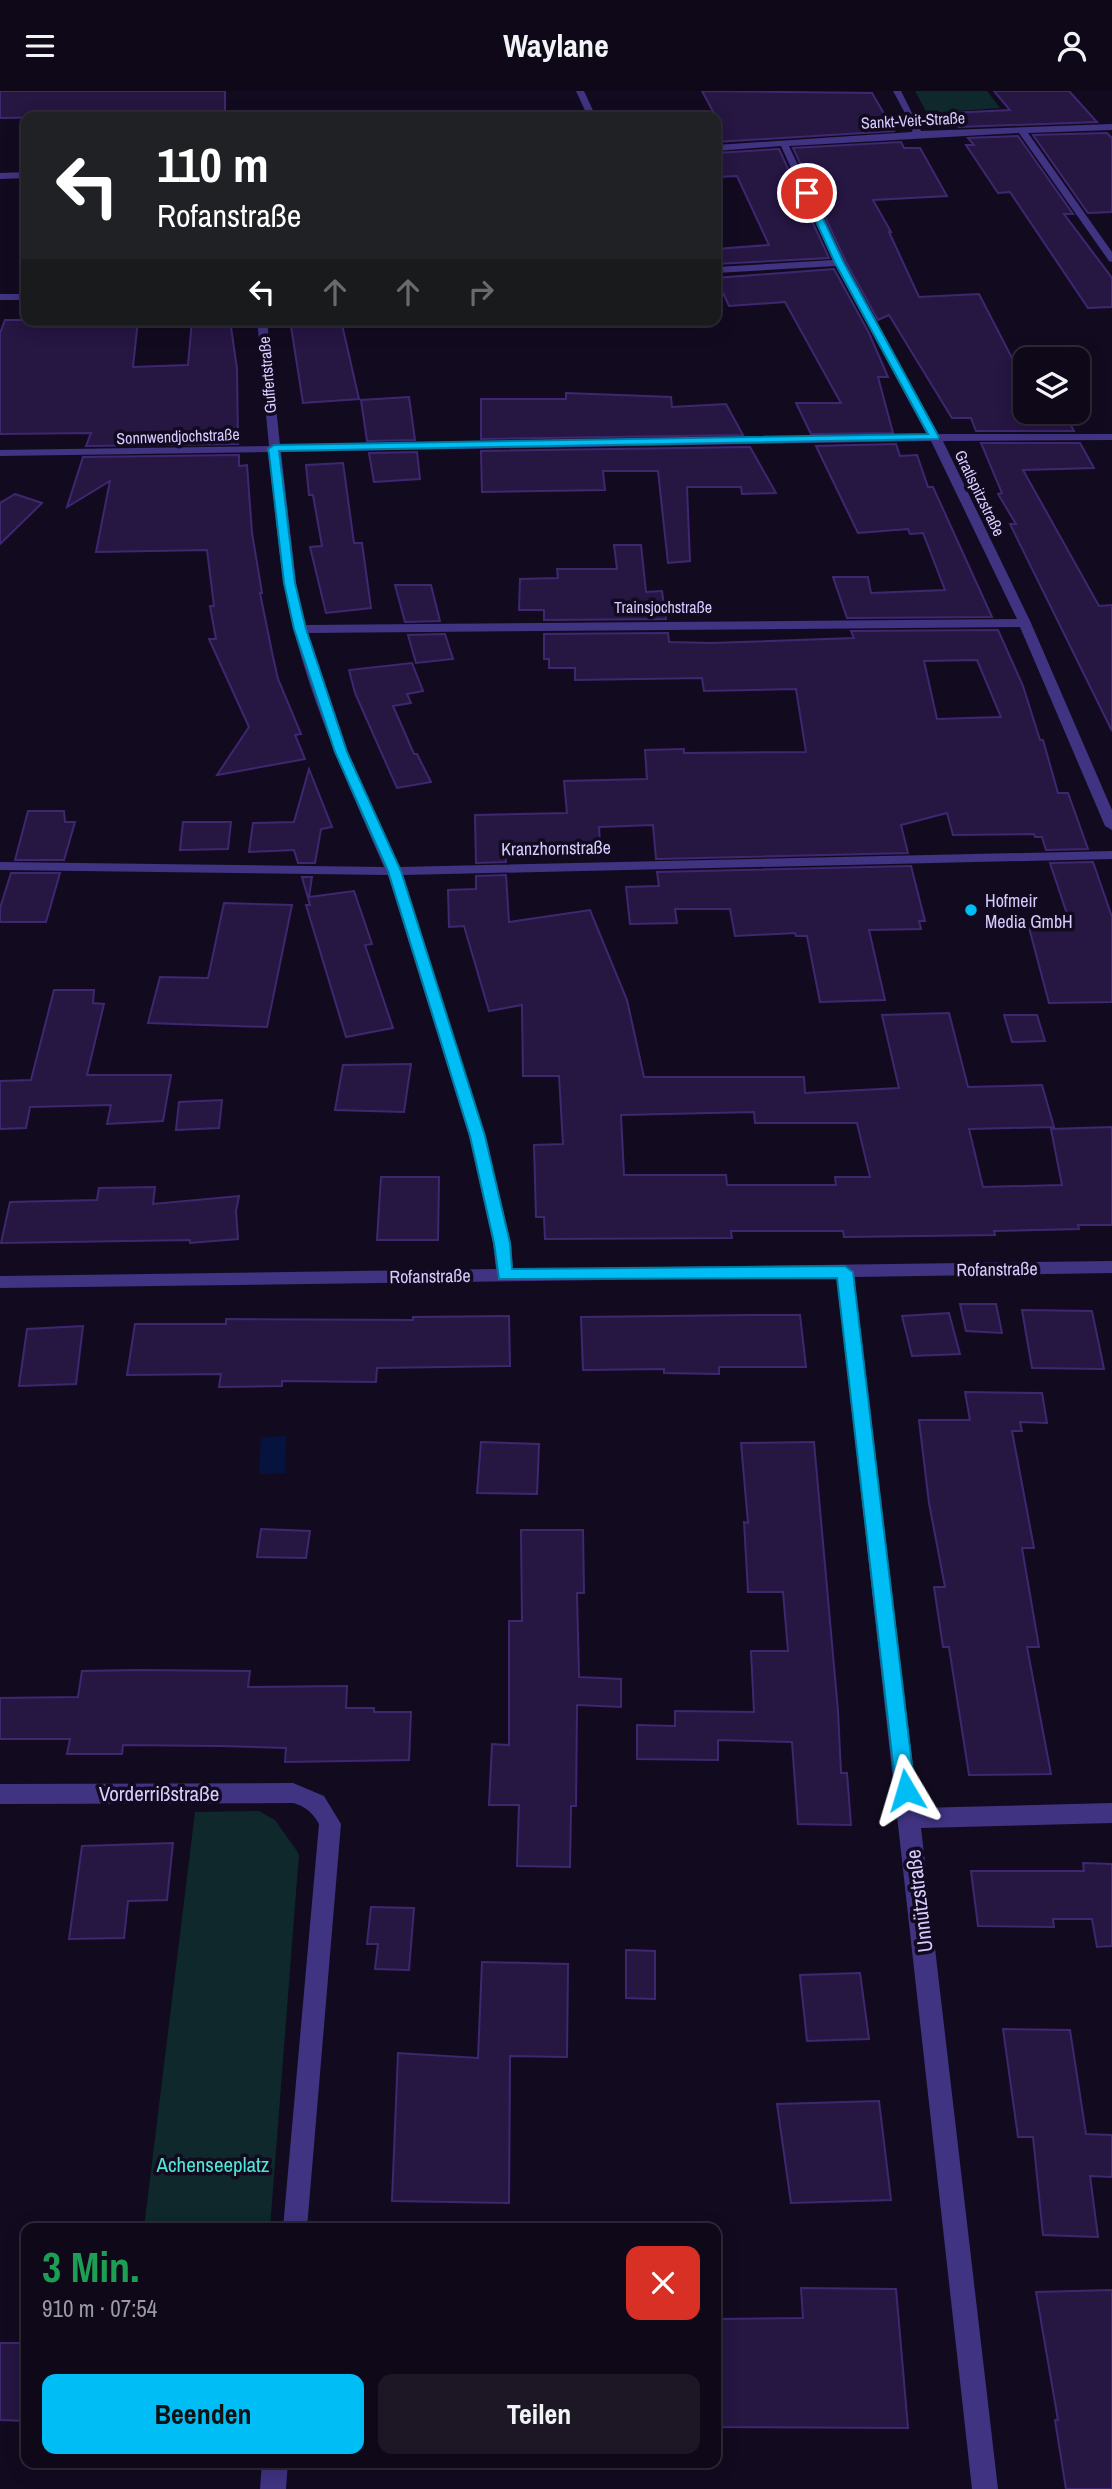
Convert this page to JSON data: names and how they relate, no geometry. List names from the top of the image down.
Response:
{
  "streets": {
    "street": [
      "Sankt-Veit-Straße",
      "Guffertstraße",
      "Sonnwendjochstraße",
      "Gratlspitzstraße",
      "Trainsjochstraße",
      "Kranzhornstraße",
      "Rofanstraße",
      "Vorderrißstraße",
      "Unnützstraße"
    ]
  },
  "crossings": [
    ["Sankt-Veit-Straße", "Gratlspitzstraße"],
    ["Guffertstraße", "Sonnwendjochstraße"],
    ["Guffertstraße", "Trainsjochstraße"],
    ["Guffertstraße", "Kranzhornstraße"],
    ["Guffertstraße", "Rofanstraße"],
    ["Sonnwendjochstraße", "Gratlspitzstraße"],
    ["Gratlspitzstraße", "Trainsjochstraße"],
    ["Rofanstraße", "Unnützstraße"]
  ],
  "parks": ["Achenseeplatz"],
  "places": ["Hofmeir Media GmbH"],
  "page": {
    "header": "Waylane",
    "turn": ["110 m", "Rofanstraße"],
    "heading": ["3 Min.", "910 m · 07:54"],
    "buttons": ["Beenden", "Teilen"]
  }
}
